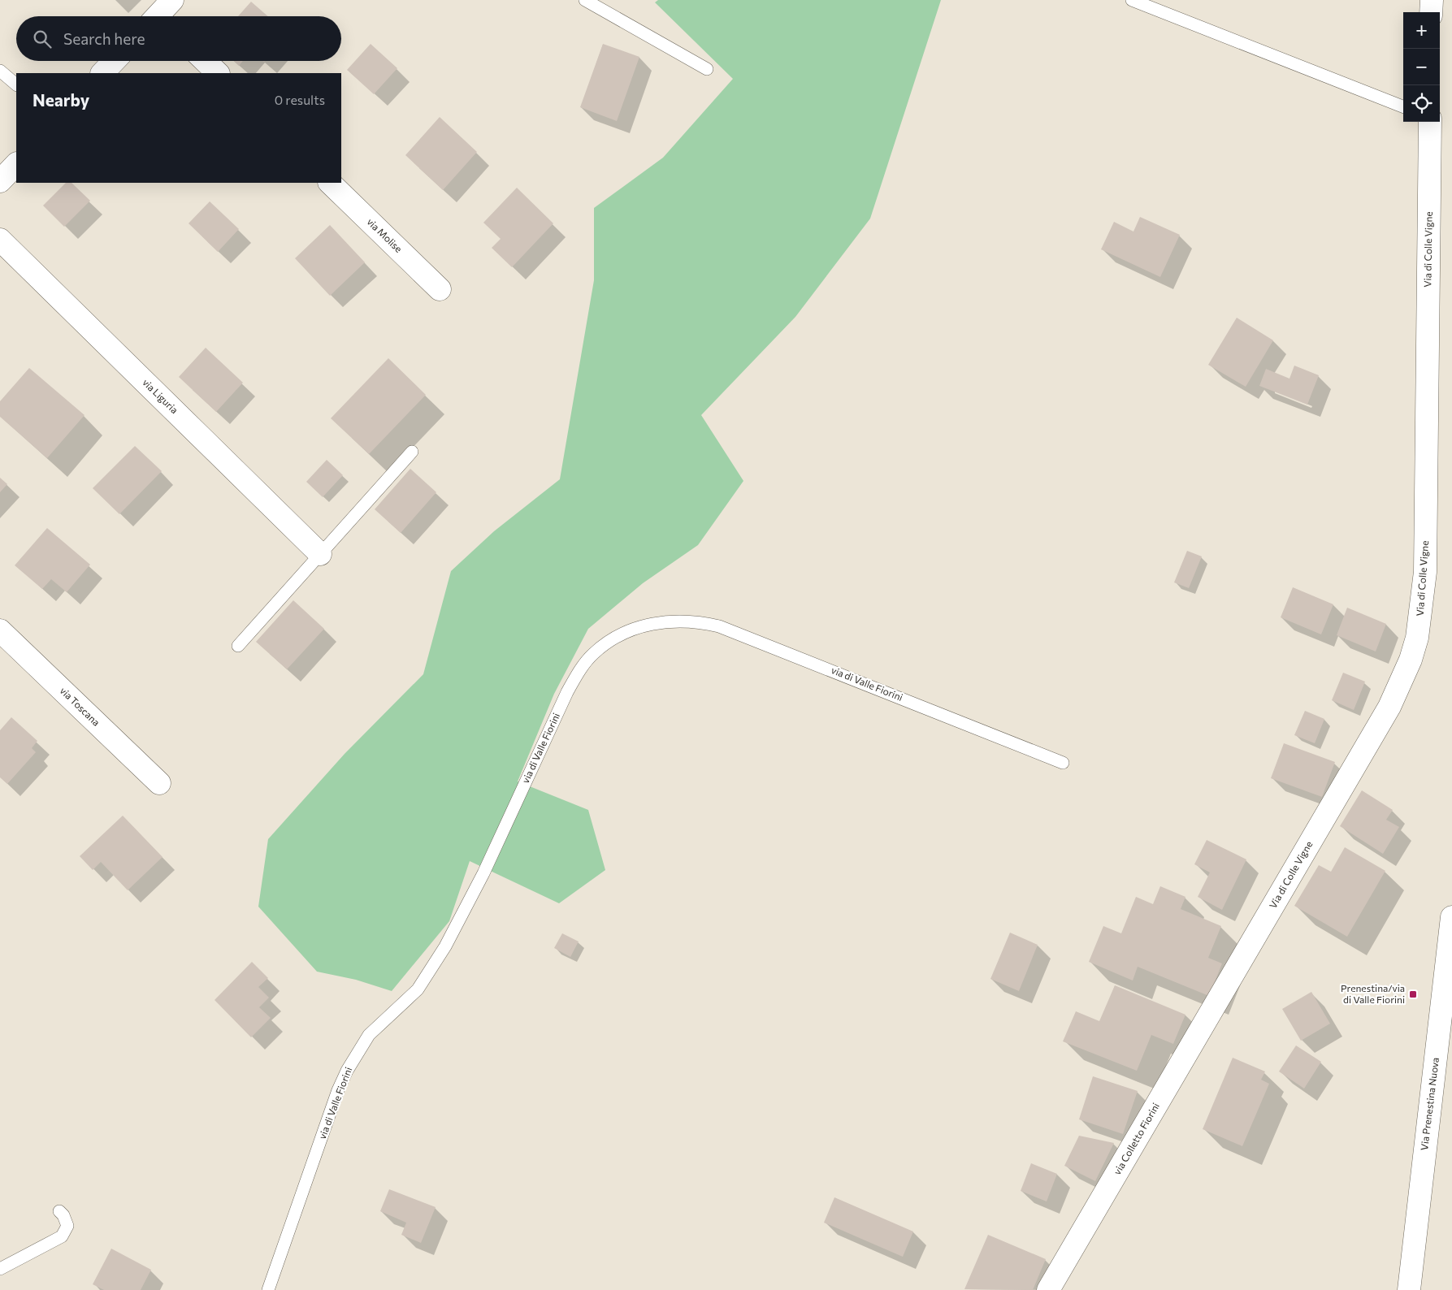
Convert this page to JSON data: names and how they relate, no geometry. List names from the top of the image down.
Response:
{
  "streets": {
    "street": [
      "via Molise",
      "Via di Colle Vigne",
      "via Liguria",
      "via Toscana",
      "Via Prenestina Nuova",
      "via Colletto Fiorini"
    ],
    "lane": ["via di Valle Fiorini"]
  },
  "crossings": [
    ["Via di Colle Vigne", "via Colletto Fiorini"]
  ],
  "places": {
    "transit": ["Prenestina/via di Valle Fiorini"]
  },
  "page": {
    "map_buttons": ["+", "−"],
    "search": "Search here",
    "heading": ["Nearby", "0 results"]
  }
}
